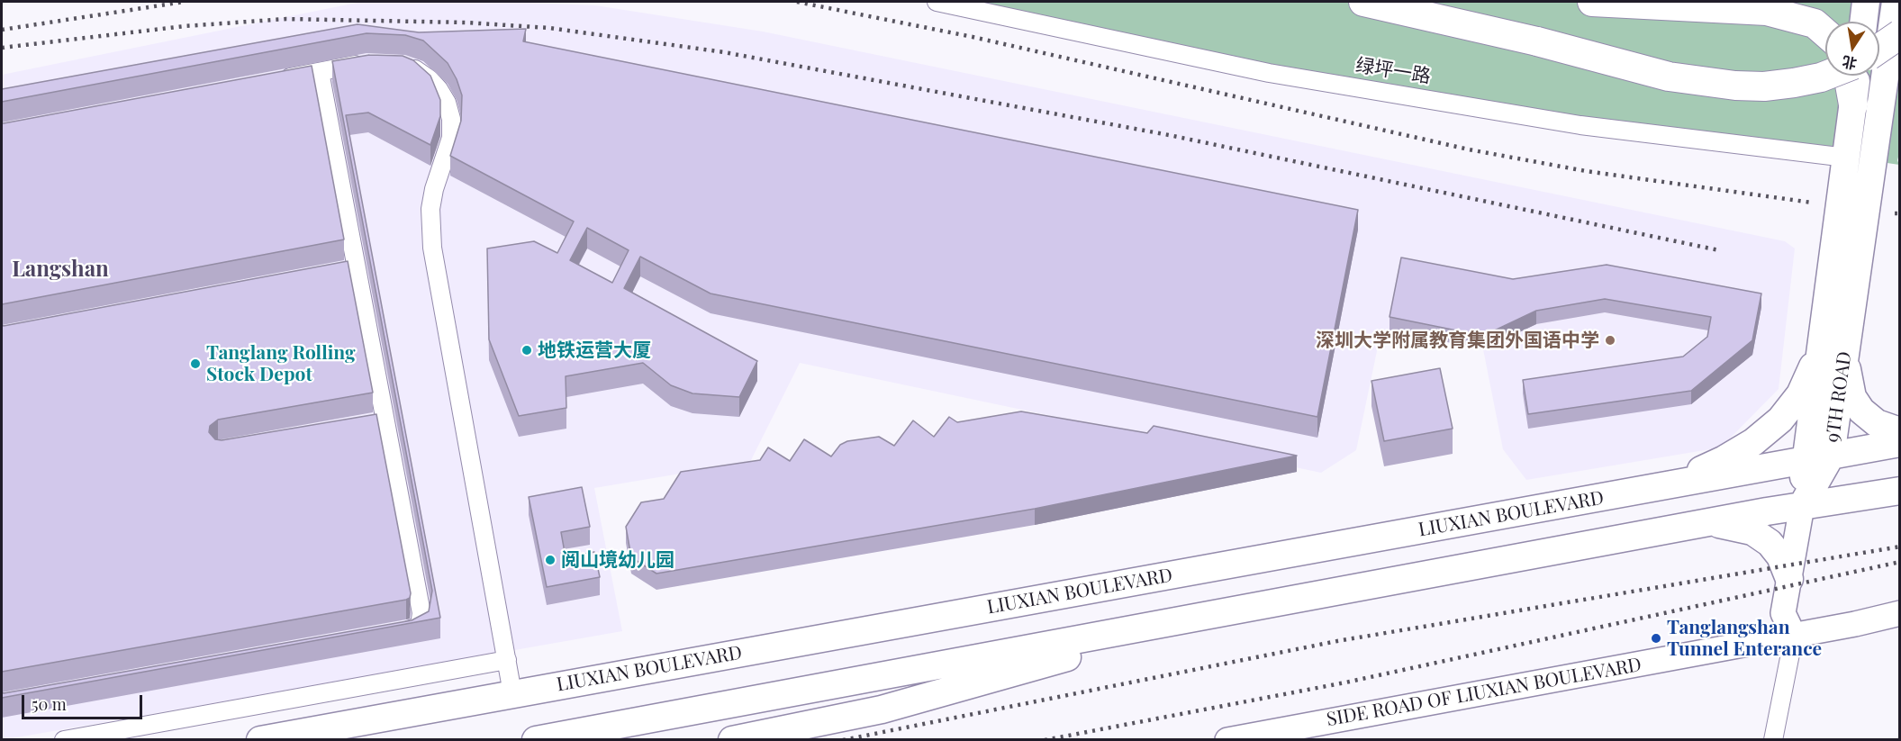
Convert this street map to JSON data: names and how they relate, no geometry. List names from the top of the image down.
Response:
{
  "streets": {
    "main road": ["9TH ROAD", "LIUXIAN BOULEVARD", "SIDE ROAD OF LIUXIAN BOULEVARD"],
    "street": ["绿坪一路"]
  },
  "crossings": [
    ["绿坪一路", "9TH ROAD"],
    ["9TH ROAD", "LIUXIAN BOULEVARD"]
  ],
  "districts": ["Langshan"],
  "places": [
    "深圳大学附属教育集团外国语中学",
    "地铁运营大厦",
    "Tanglang Rolling Stock Depot",
    "阅山境幼儿园",
    "Tanglangshan Tunnel Enterance"
  ],
  "scale_bar": "50 m",
  "north": "bottom"
}
